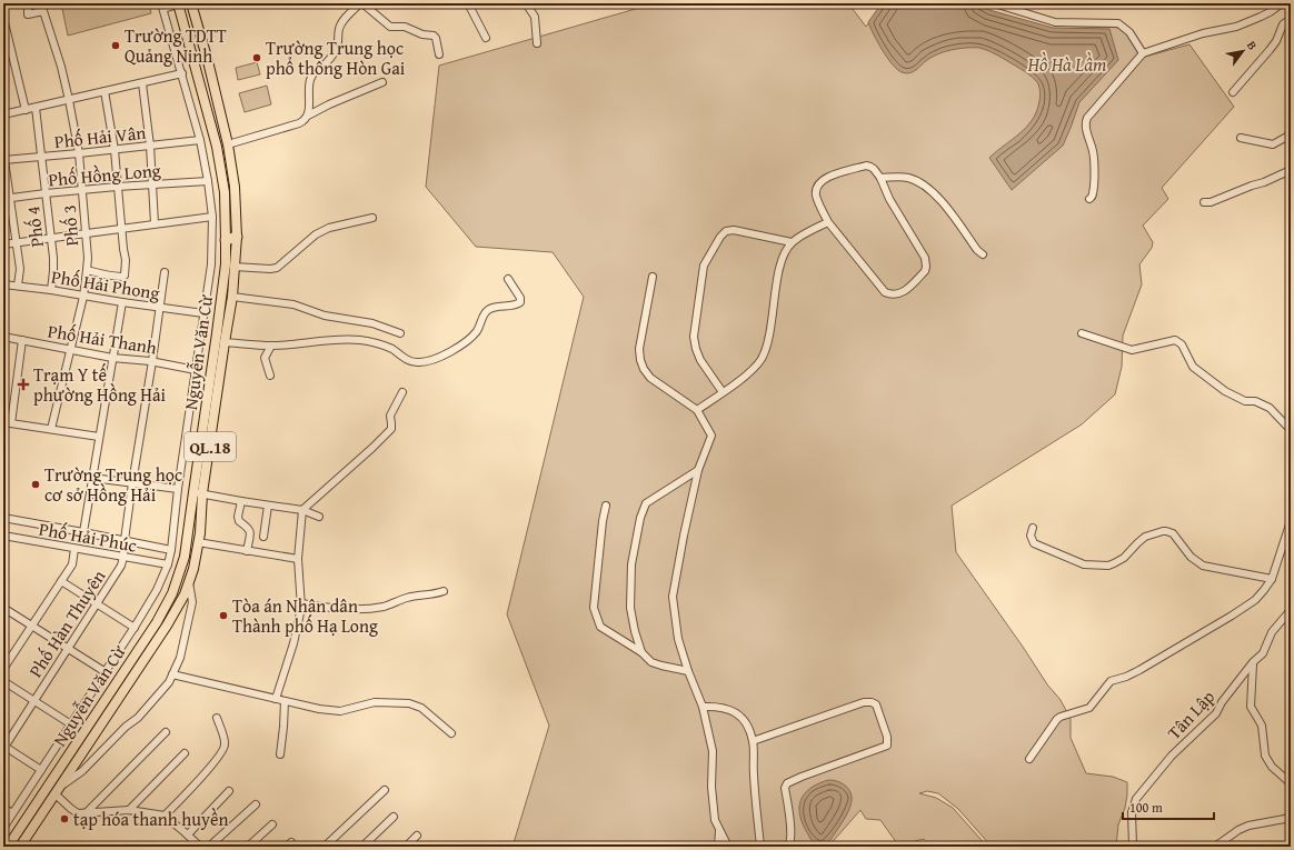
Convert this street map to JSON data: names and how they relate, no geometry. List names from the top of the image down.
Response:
{
  "streets": {
    "main road": ["Nguyễn Văn Cừ", "QL.18"],
    "street": [
      "Phố Hải Vân",
      "Phố Hồng Long",
      "Phố 3",
      "Phố 4",
      "Phố Hải Phong",
      "Phố Hải Thanh",
      "Phố Hải Phúc",
      "Phố Hàn Thuyên",
      "Tân Lập"
    ]
  },
  "crossings": [
    ["Phố Hải Vân", "Phố 3"],
    ["Phố Hải Vân", "Phố 4"],
    ["Phố Hải Vân", "Nguyễn Văn Cừ"],
    ["Phố Hồng Long", "Phố 3"],
    ["Phố Hồng Long", "Phố 4"],
    ["Phố Hồng Long", "Nguyễn Văn Cừ"],
    ["Phố 3", "Phố Hải Phong"],
    ["Phố 3", "Phố Hải Thanh"],
    ["Phố 4", "Phố Hải Phong"],
    ["Phố Hải Phong", "Nguyễn Văn Cừ"],
    ["Phố Hải Thanh", "Nguyễn Văn Cừ"],
    ["Nguyễn Văn Cừ", "Phố Hải Phúc"],
    ["Phố Hải Phúc", "Phố Hàn Thuyên"]
  ],
  "water": ["Hồ Hà Lầm"],
  "places": {
    "other": [
      "Trường TDTT Quảng Ninh",
      "Trường Trung học phổ thông Hòn Gai",
      "Trường Trung học cơ sở Hồng Hải",
      "Tòa án Nhân dân Thành phố Hạ Long",
      "tạp hóa thanh huyền"
    ],
    "health": ["Trạm Y tế phường Hồng Hải"]
  },
  "scale_bar": "100 m",
  "north": "top right"
}
